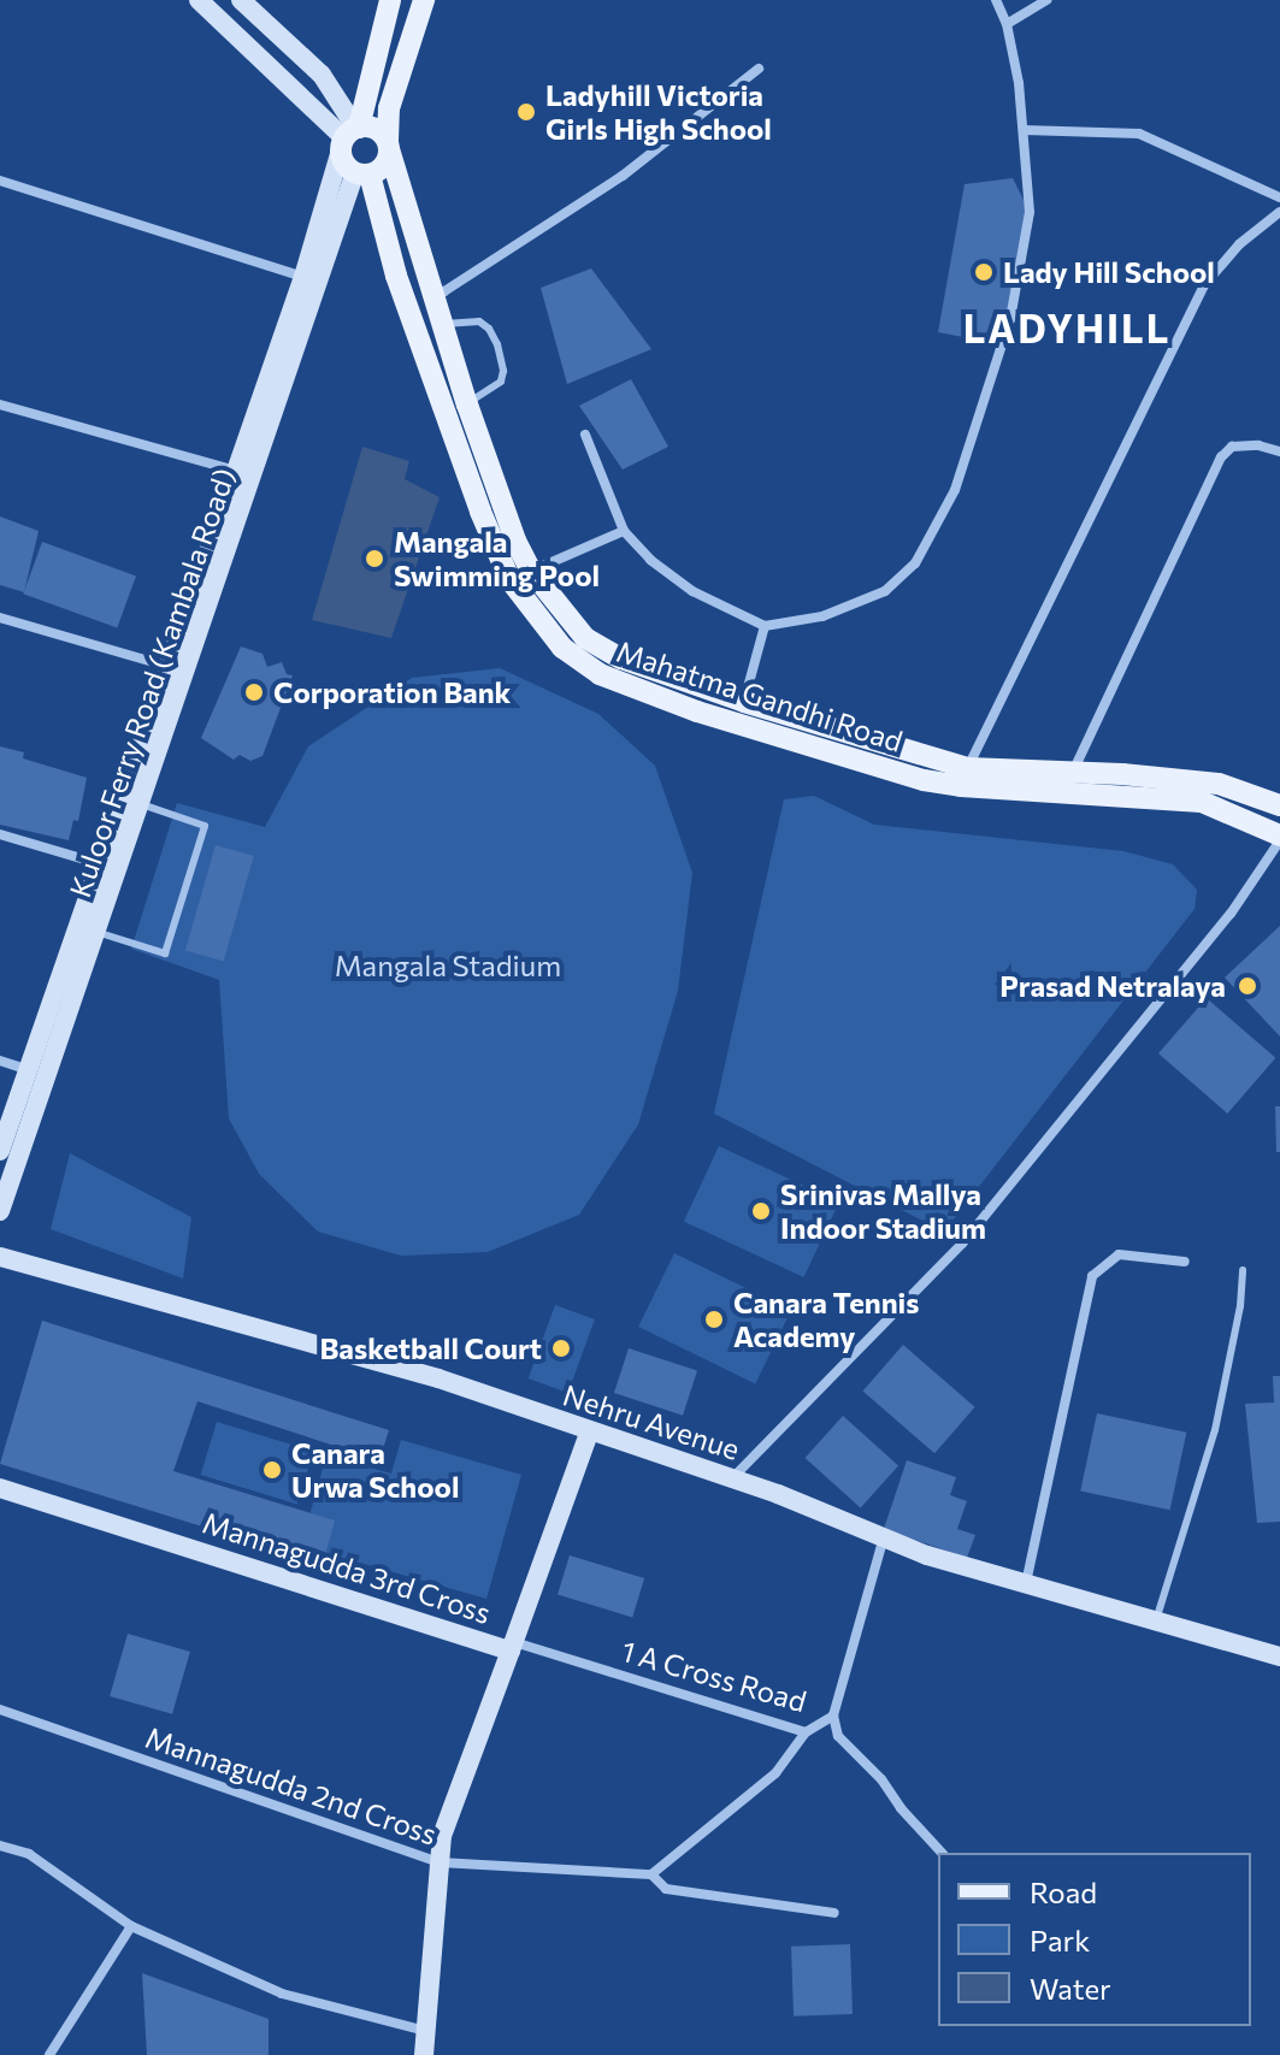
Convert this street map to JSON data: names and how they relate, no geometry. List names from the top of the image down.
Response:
{
  "streets": {
    "main road": ["Mahatma Gandhi Road"],
    "street": [
      "Kuloor Ferry Road (Kambala Road)",
      "Nehru Avenue",
      "Mannagudda 3rd Cross",
      "1 A Cross Road",
      "Mannagudda 2nd Cross"
    ]
  },
  "crossings": [
    ["Kuloor Ferry Road (Kambala Road)", "Mahatma Gandhi Road"],
    ["Nehru Avenue", "Mannagudda 3rd Cross"],
    ["Nehru Avenue", "1 A Cross Road"],
    ["Mannagudda 3rd Cross", "1 A Cross Road"]
  ],
  "districts": ["LADYHILL"],
  "parks": ["Mangala Stadium"],
  "places": [
    "Ladyhill Victoria Girls High School",
    "Lady Hill School",
    "Mangala Swimming Pool",
    "Corporation Bank",
    "Prasad Netralaya",
    "Srinivas Mallya Indoor Stadium",
    "Canara Tennis Academy",
    "Basketball Court",
    "Canara Urwa School"
  ],
  "legend": ["Road", "Park", "Water"]
}
